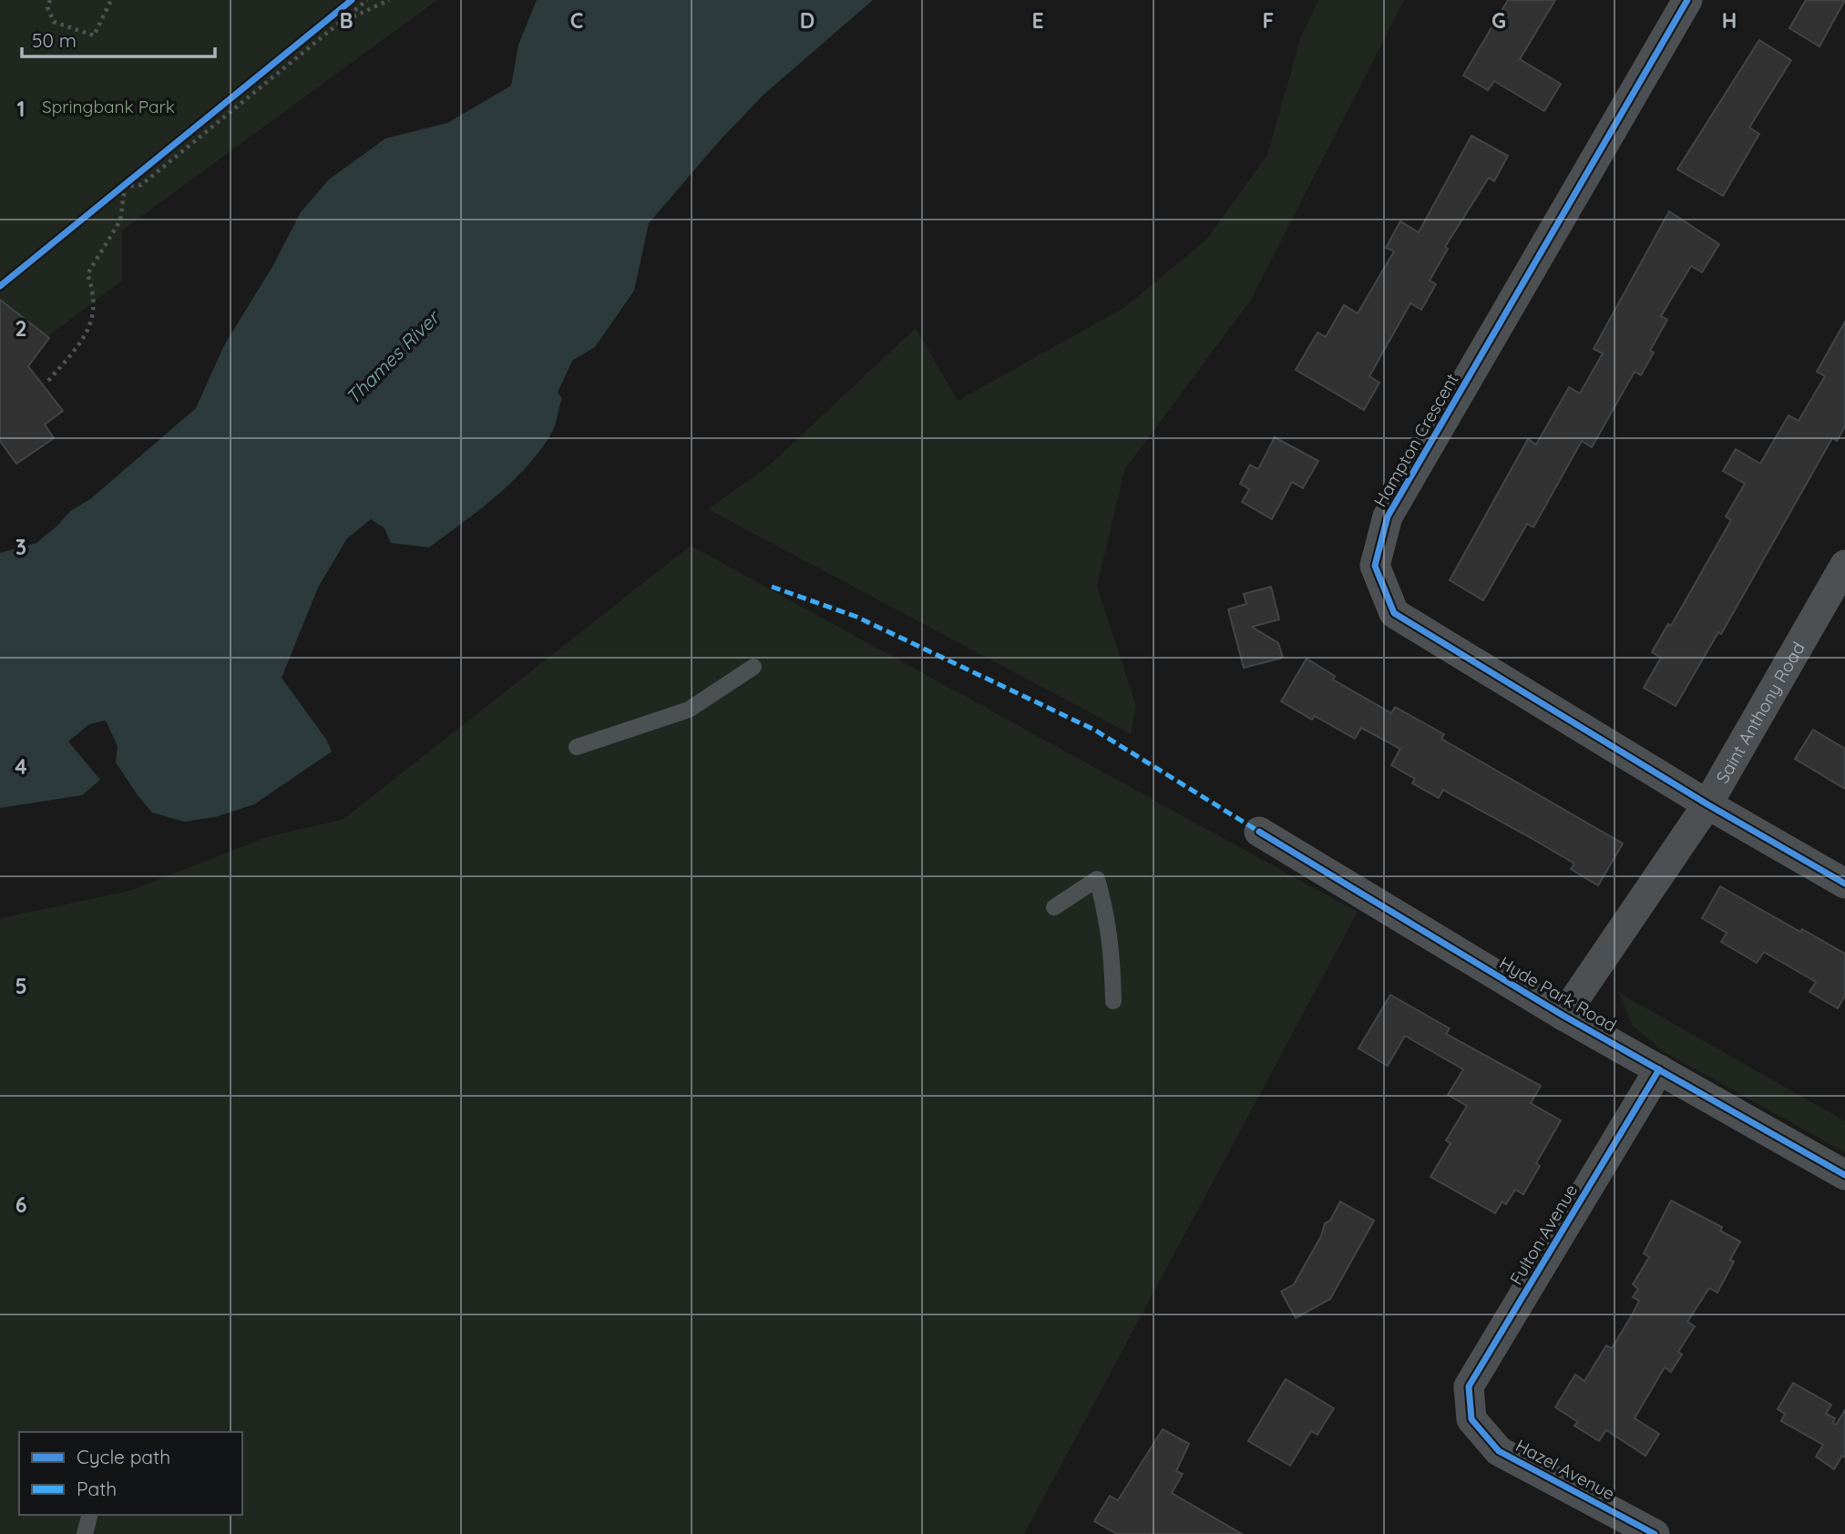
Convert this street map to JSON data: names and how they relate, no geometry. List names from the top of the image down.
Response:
{
  "streets": {
    "street": [
      "Hampton Crescent",
      "Saint Anthony Road",
      "Hyde Park Road",
      "Fulton Avenue",
      "Hazel Avenue"
    ]
  },
  "crossings": [
    ["Hampton Crescent", "Saint Anthony Road"],
    ["Saint Anthony Road", "Hyde Park Road"],
    ["Hyde Park Road", "Fulton Avenue"],
    ["Fulton Avenue", "Hazel Avenue"]
  ],
  "water": ["Thames River"],
  "parks": ["Springbank Park"],
  "legend": ["Cycle path", "Path"],
  "scale_bar": "50 m",
  "grid": {
    "columns": [
      "B",
      "C",
      "D",
      "E",
      "F",
      "G",
      "H"
    ],
    "rows": [
      "1",
      "2",
      "3",
      "4",
      "5",
      "6"
    ]
  }
}
